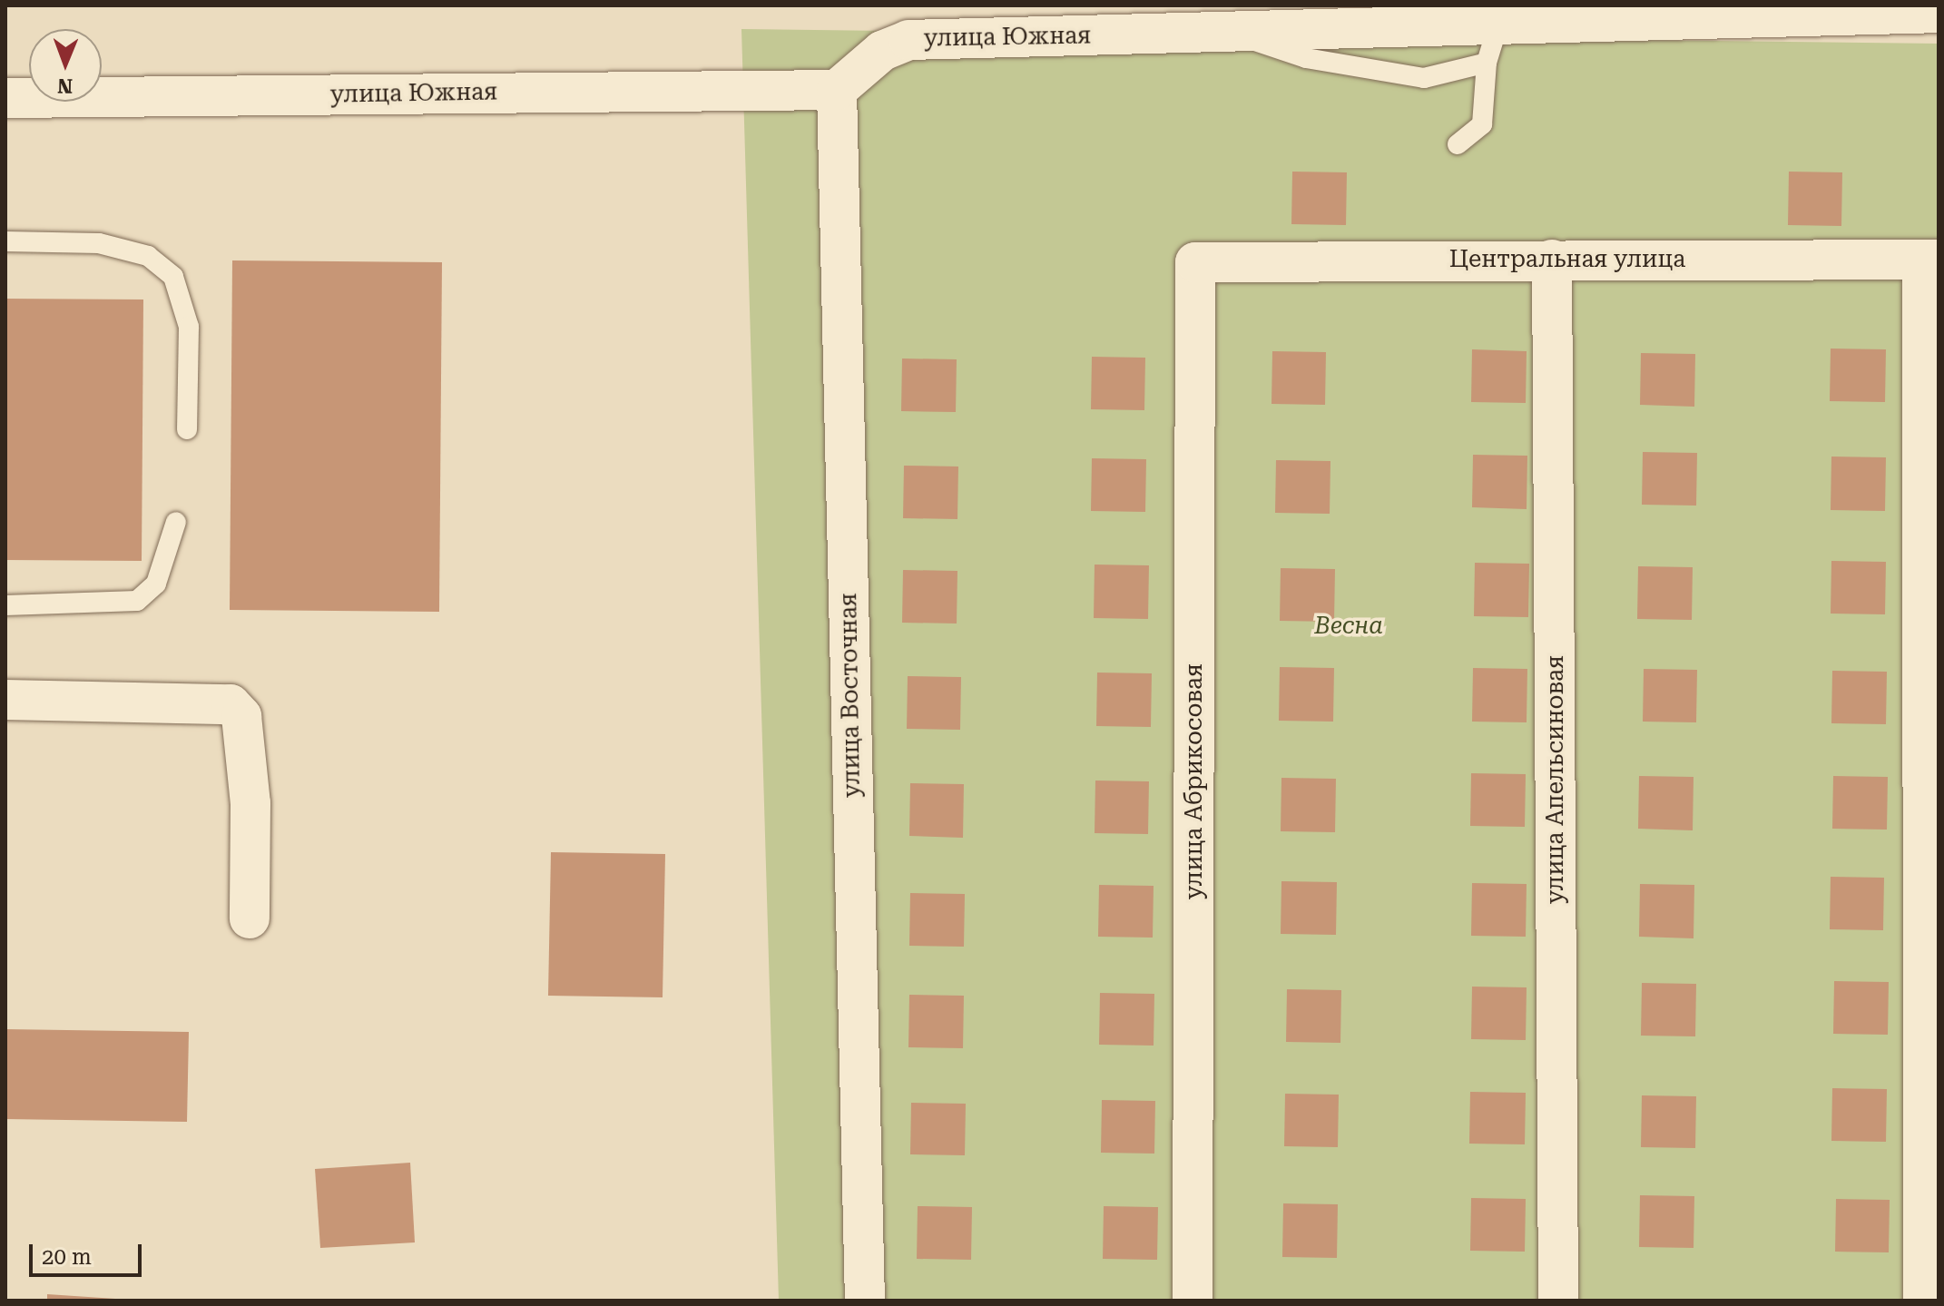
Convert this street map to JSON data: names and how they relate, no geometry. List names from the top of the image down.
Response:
{
  "streets": {
    "street": [
      "улица Южная",
      "Центральная улица",
      "улица Восточная",
      "улица Апельсиновая",
      "улица Абрикосовая"
    ]
  },
  "crossings": [
    ["улица Южная", "улица Восточная"],
    ["Центральная улица", "улица Апельсиновая"],
    ["Центральная улица", "улица Абрикосовая"]
  ],
  "parks": ["Весна"],
  "scale_bar": "20 m",
  "north": "bottom"
}
